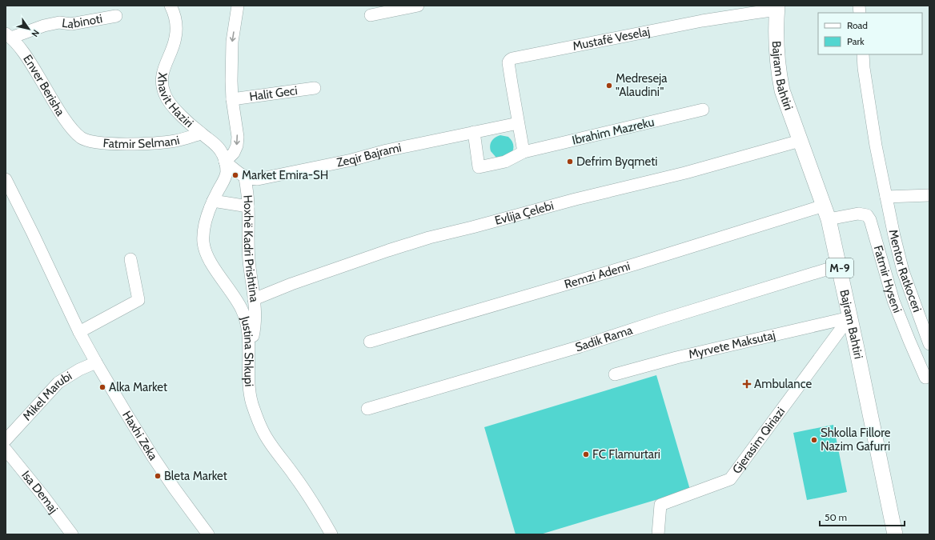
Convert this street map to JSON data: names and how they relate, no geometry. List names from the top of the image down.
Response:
{
  "streets": {
    "main road": ["Bajram Bahtiri", "M-9"],
    "street": [
      "Labinoti",
      "Mustafë Veselaj",
      "Enver Berisha",
      "Halit Geci",
      "Xhavit Haziri",
      "Ibrahim Mazreku",
      "Fatmir Selmani",
      "Zeqir Bajrami",
      "Evlija Çelebi",
      "Hoxhë Kadri Prishtina",
      "Mentor Ratkoceri",
      "Remzi Ademi",
      "Fatmir Hyseni",
      "Sadik Rama",
      "Myrvete Maksutaj",
      "Justina Shkupi",
      "Mikel Marubi",
      "Haxhi Zeka",
      "Gjerasim Qiriazi",
      "Isa Demaj"
    ]
  },
  "crossings": [
    ["Labinoti", "Enver Berisha"],
    ["Mustafë Veselaj", "Bajram Bahtiri"],
    ["Mustafë Veselaj", "Zeqir Bajrami"],
    ["Bajram Bahtiri", "Evlija Çelebi"],
    ["Bajram Bahtiri", "Remzi Ademi"],
    ["Bajram Bahtiri", "Fatmir Hyseni"],
    ["Bajram Bahtiri", "Sadik Rama"],
    ["Bajram Bahtiri", "Myrvete Maksutaj"],
    ["Bajram Bahtiri", "Gjerasim Qiriazi"],
    ["Enver Berisha", "Fatmir Selmani"],
    ["Xhavit Haziri", "Fatmir Selmani"],
    ["Xhavit Haziri", "Justina Shkupi"],
    ["Ibrahim Mazreku", "Zeqir Bajrami"],
    ["Zeqir Bajrami", "Hoxhë Kadri Prishtina"],
    ["Evlija Çelebi", "Hoxhë Kadri Prishtina"],
    ["Hoxhë Kadri Prishtina", "Justina Shkupi"],
    ["Remzi Ademi", "Fatmir Hyseni"],
    ["Myrvete Maksutaj", "Gjerasim Qiriazi"],
    ["Mikel Marubi", "Haxhi Zeka"]
  ],
  "places": {
    "other": [
      "Medreseja \"Alaudini\"",
      "Defrim Byqmeti",
      "Market Emira-SH",
      "Alka Market",
      "Shkolla Fillore Nazim Gafurri",
      "FC Flamurtari",
      "Bleta Market"
    ],
    "health": ["Ambulance"]
  },
  "legend": ["Road", "Park"],
  "scale_bar": "50 m",
  "north": "bottom right"
}
